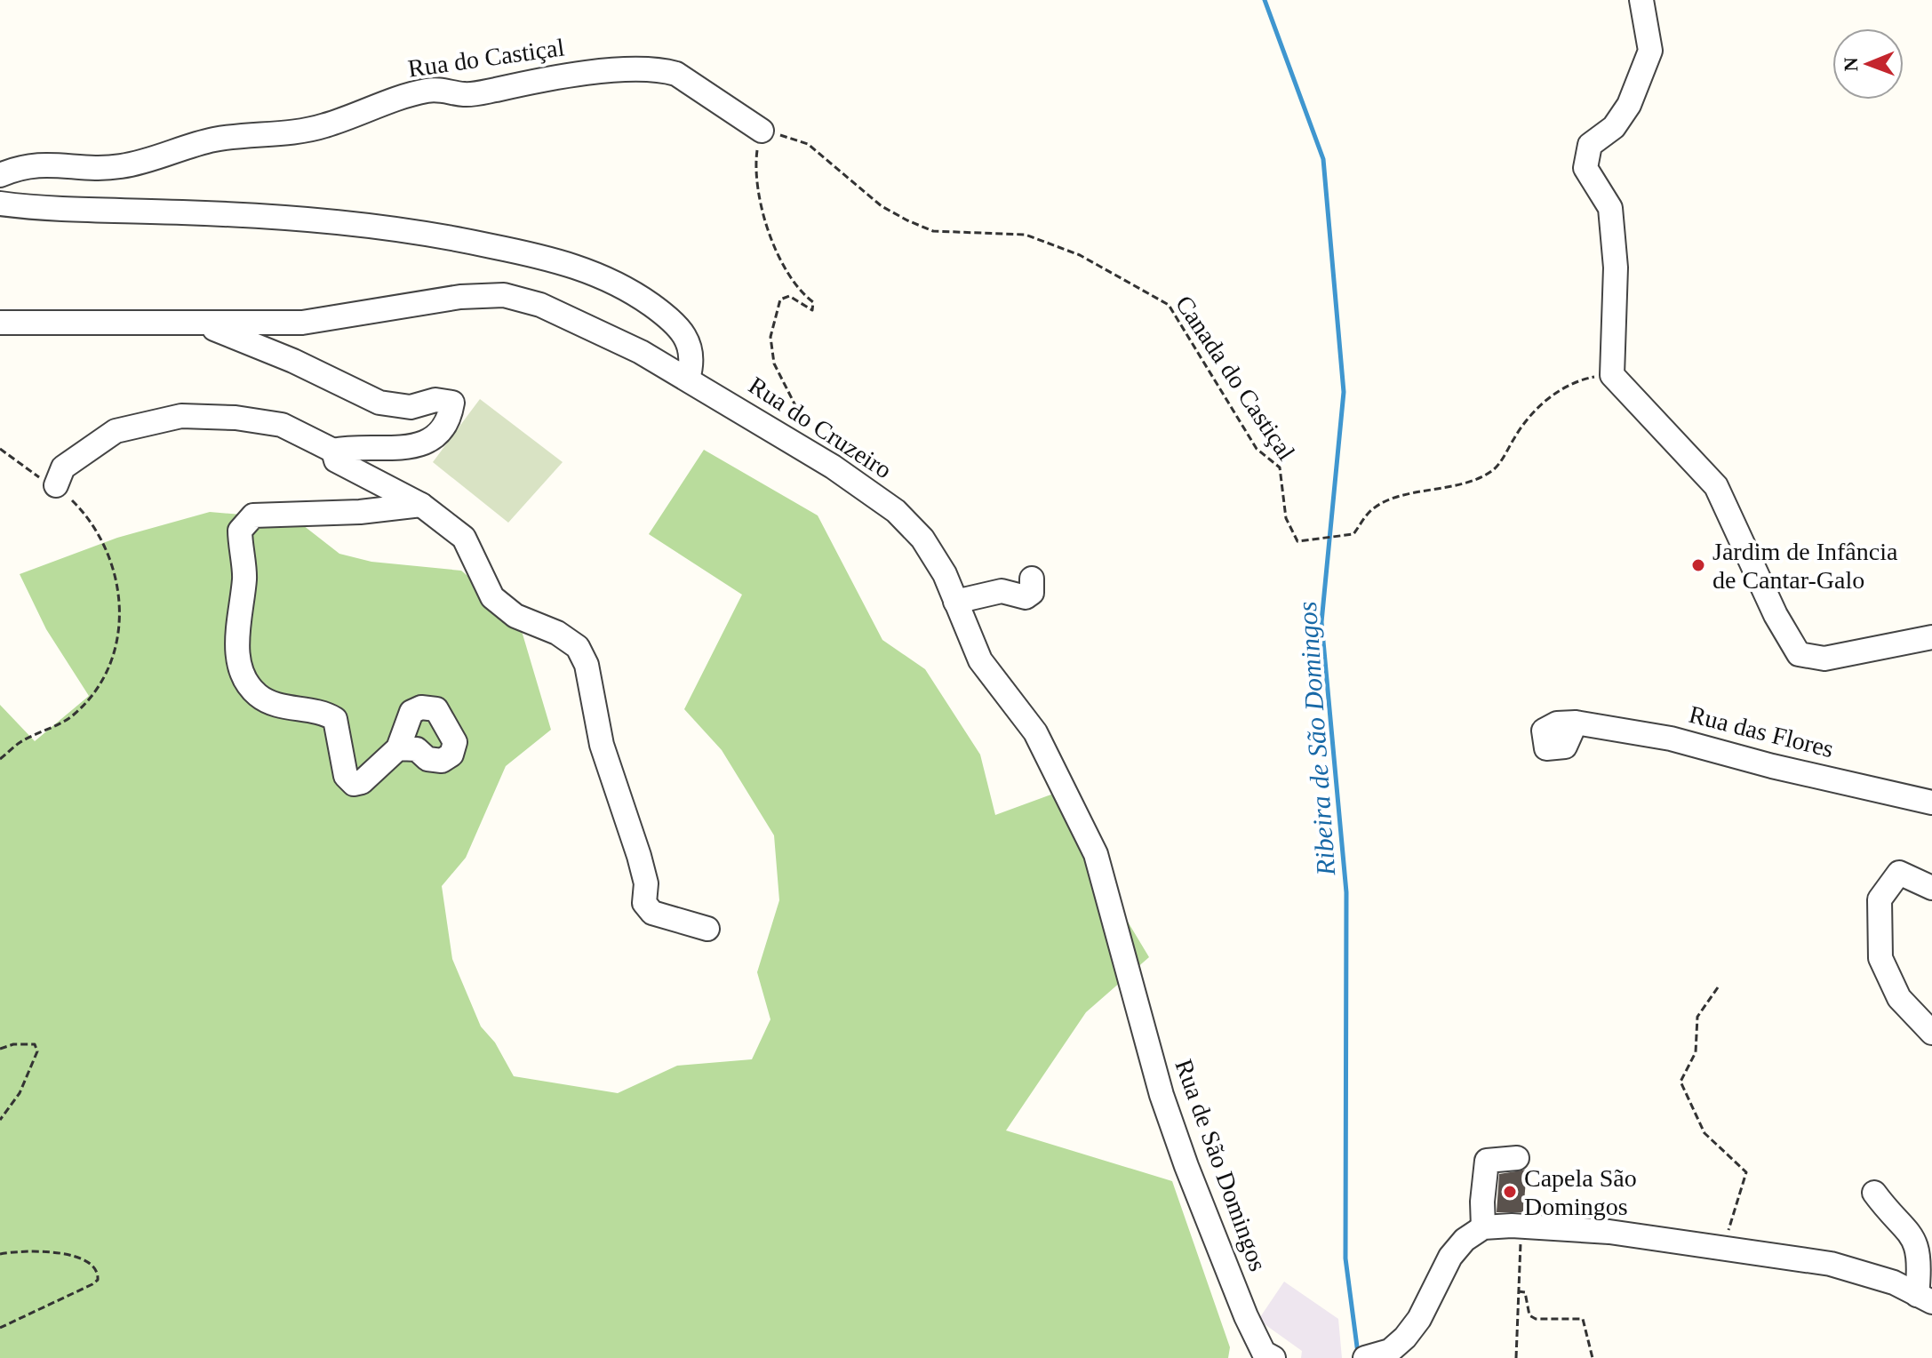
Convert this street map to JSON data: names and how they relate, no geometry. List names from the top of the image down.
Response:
{
  "streets": {
    "street": [
      "Rua do Castiçal",
      "Rua do Cruzeiro",
      "Rua das Flores",
      "Rua de São Domingos"
    ],
    "path": ["Canada do Castiçal"]
  },
  "crossings": [
    ["Rua do Castiçal", "Canada do Castiçal"],
    ["Rua do Cruzeiro", "Rua de São Domingos"]
  ],
  "water": ["Ribeira de São Domingos"],
  "places": ["Jardim de Infância de Cantar-Galo", "Capela São Domingos"],
  "north": "left"
}
